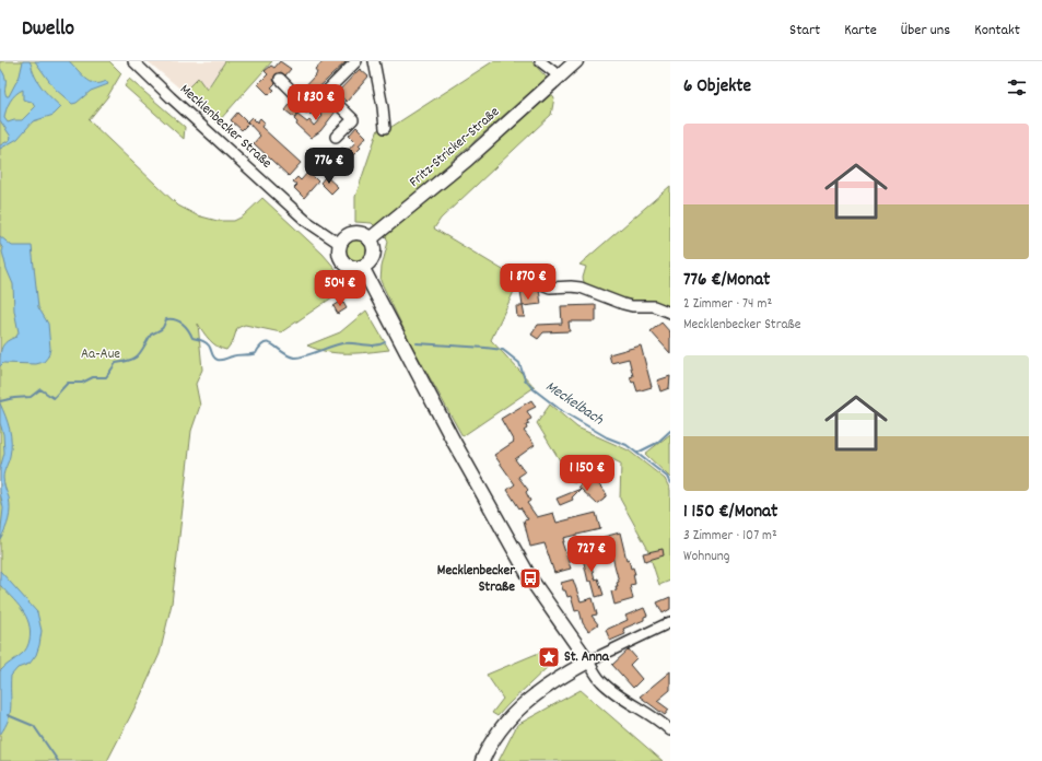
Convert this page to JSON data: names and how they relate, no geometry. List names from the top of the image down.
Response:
{
  "streets": {
    "main road": ["Fritz-Stricker-Straße"],
    "street": ["Mecklenbecker Straße"]
  },
  "crossings": [
    ["Mecklenbecker Straße", "Fritz-Stricker-Straße"]
  ],
  "water": ["Meckelbach"],
  "parks": ["Aa-Aue"],
  "places": {
    "bus stop": ["Mecklenbecker Straße"],
    "place": ["St. Anna"]
  },
  "page": {
    "header": "Dwello",
    "nav": [
      "Start",
      "Karte",
      "Über uns",
      "Kontakt"
    ],
    "heading": "6 Objekte",
    "price": [
      "1 830 €",
      "776 €",
      "1 870 €",
      "504 €",
      "1 150 €",
      "727 €"
    ],
    "list": [
      {
        "name": "776 €/Monat",
        "note": "2 Zimmer · 74 m² · Mecklenbecker Straße"
      },
      {
        "name": "1 150 €/Monat",
        "note": "3 Zimmer · 107 m² · Wohnung"
      }
    ]
  }
}
